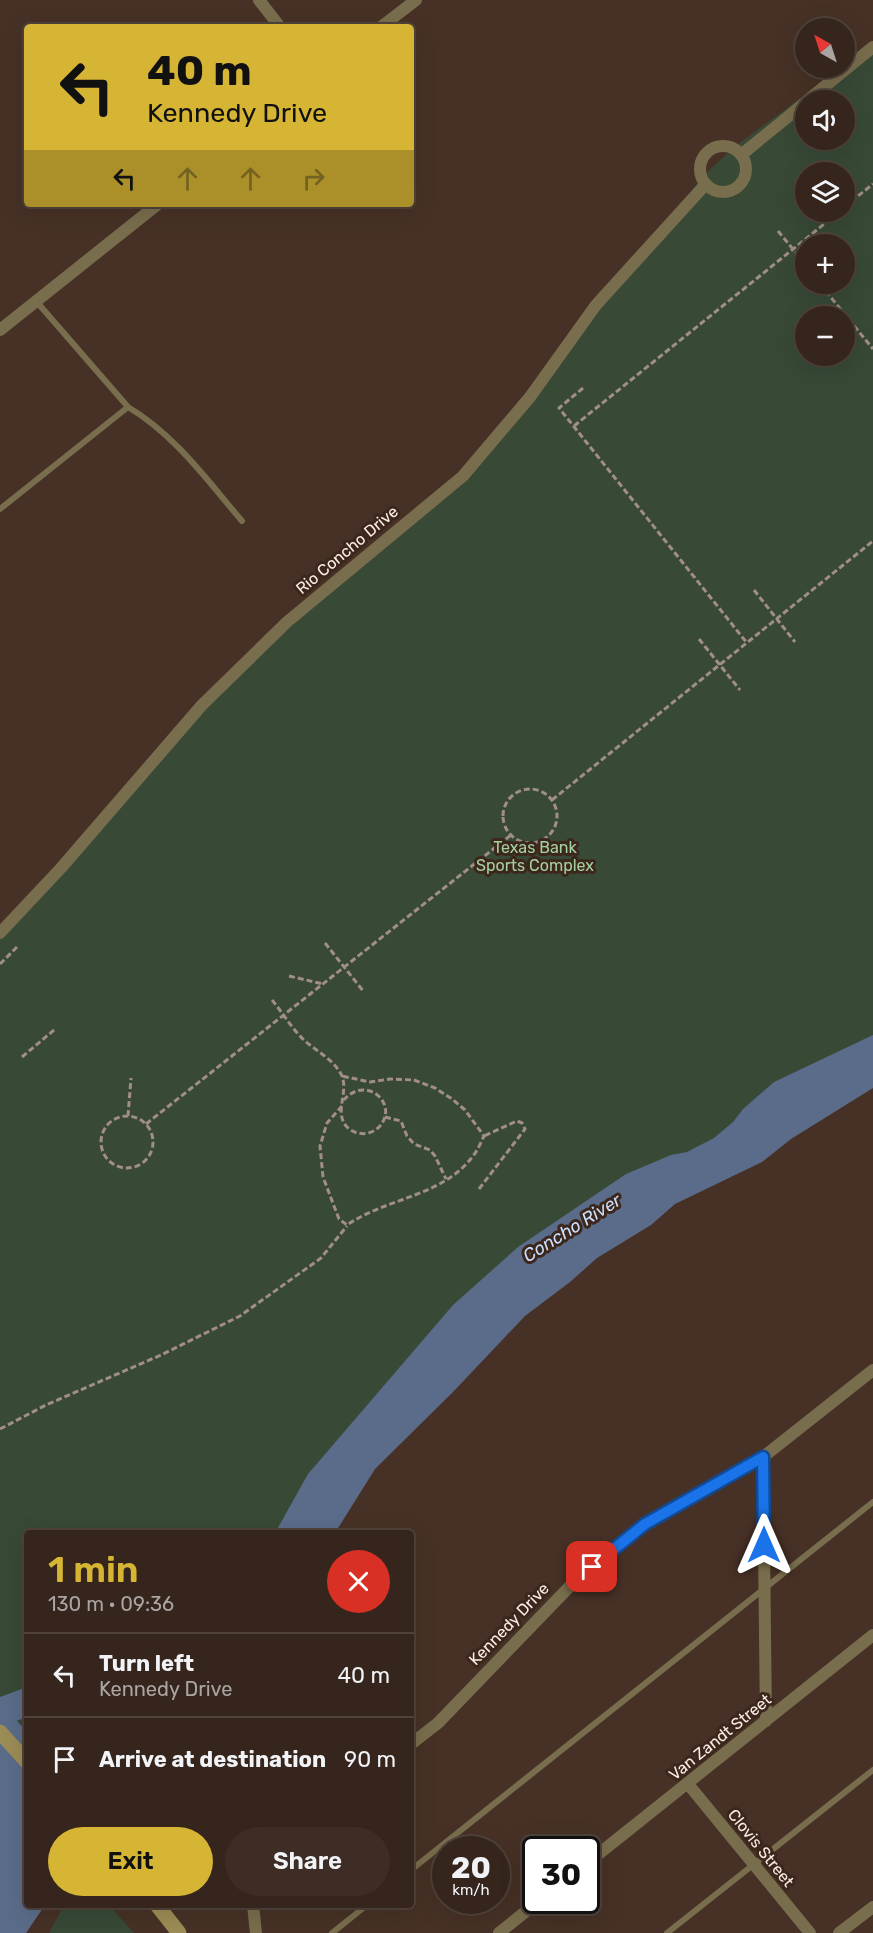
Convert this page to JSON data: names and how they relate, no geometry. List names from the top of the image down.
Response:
{
  "streets": {
    "street": [
      "Rio Concho Drive",
      "Kennedy Drive",
      "Van Zandt Street",
      "Clovis Street"
    ]
  },
  "crossings": [
    ["Van Zandt Street", "Clovis Street"]
  ],
  "water": ["Concho River"],
  "parks": ["Texas Bank Sports Complex"],
  "north": "top left",
  "page": {
    "map_buttons": ["+", "−"],
    "turn": ["40 m", "Kennedy Drive"],
    "heading": ["1 min", "130 m · 09:36"],
    "list": [
      {
        "name": "Turn left",
        "note": "Kennedy Drive",
        "value": "40 m"
      },
      {
        "name": "Arrive at destination",
        "value": "90 m"
      }
    ],
    "buttons": ["Exit", "Share"],
    "speed": "20 km/h",
    "limit": "30"
  }
}
